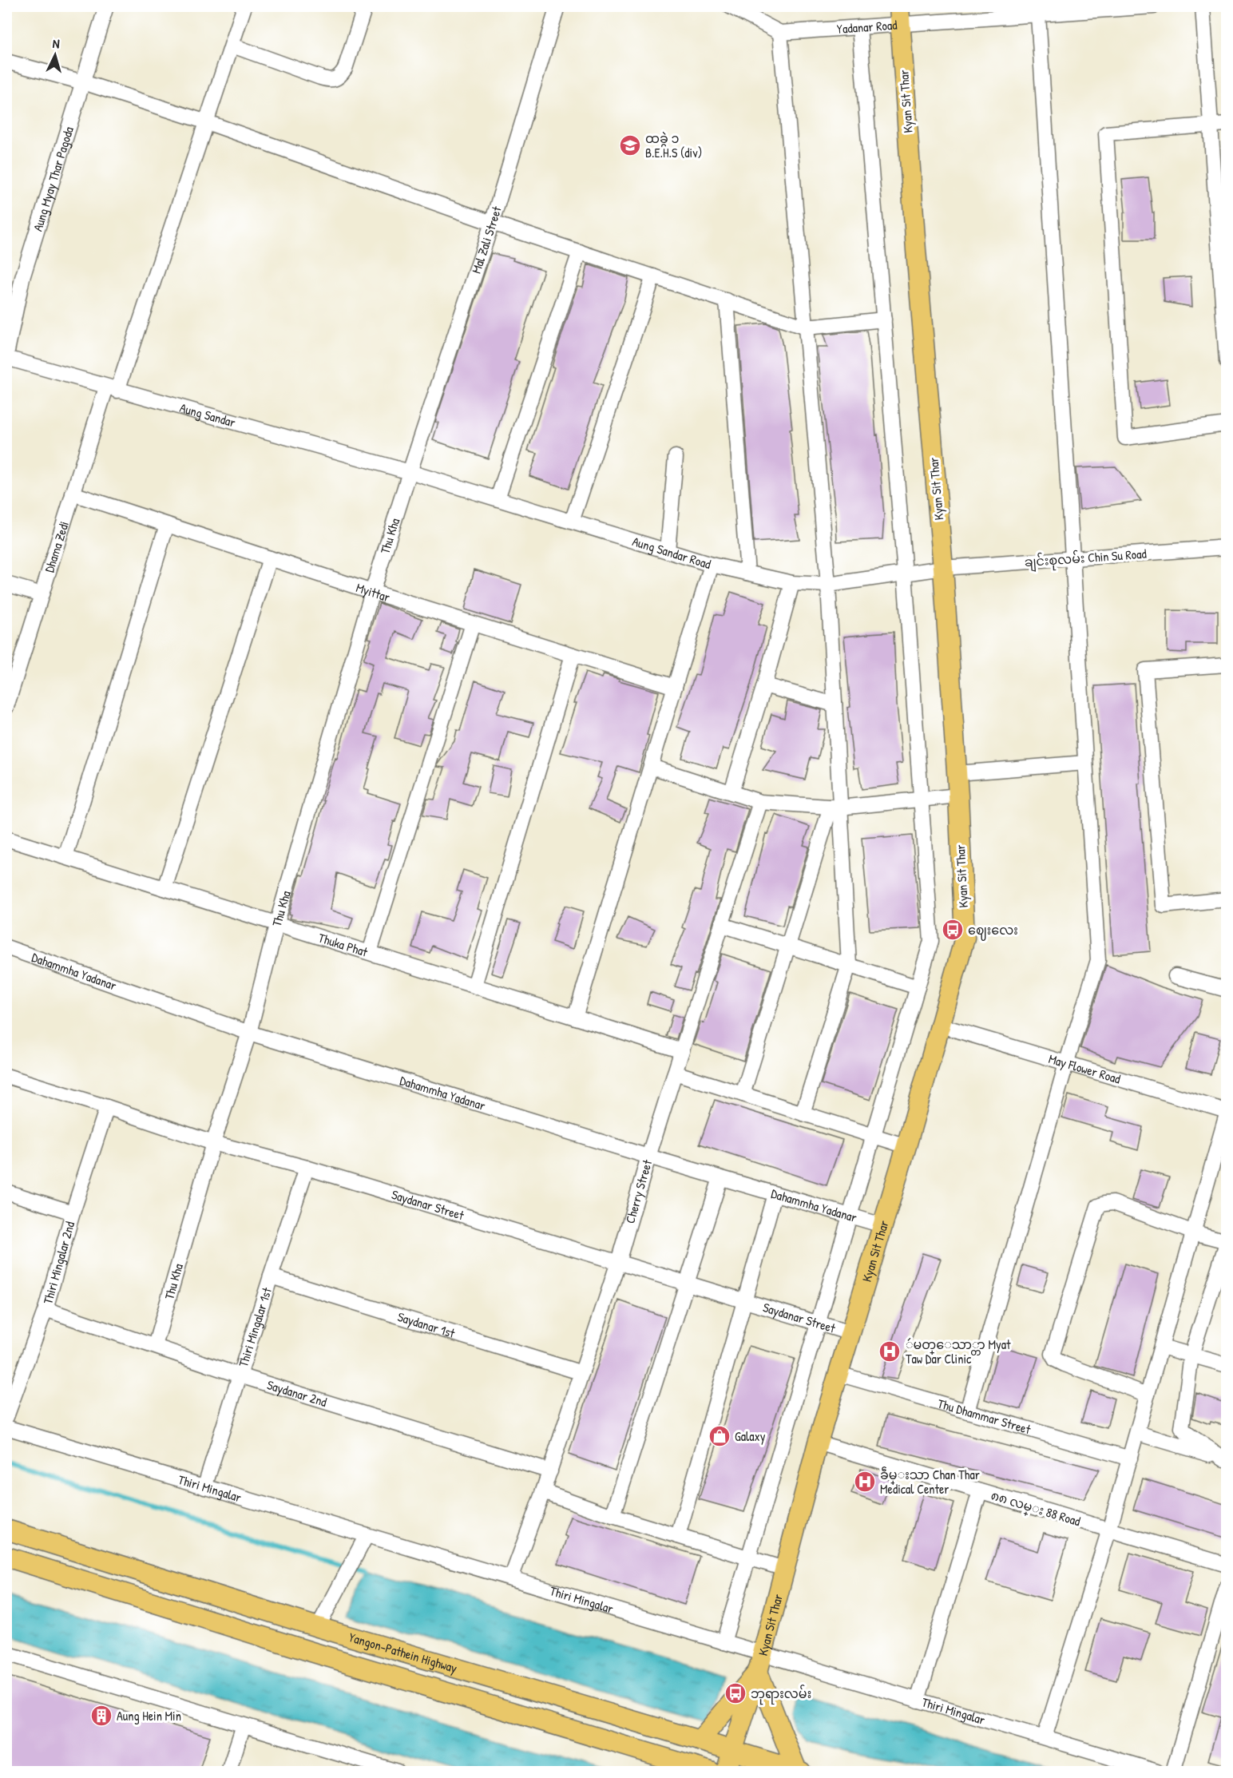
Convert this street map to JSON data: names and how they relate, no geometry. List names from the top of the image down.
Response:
{
  "streets": {
    "main road": ["Kyan Sit Thar", "Yangon-Pathein Highway"],
    "street": [
      "Yadanar Road",
      "Aung Myay Thar Pagoda",
      "Mal Zali Street",
      "Aung Sandar",
      "Thu Kha",
      "Dhama Zedi",
      "Aung Sandar Road",
      "ချင်းစုလမ်း Chin Su Road",
      "Myittar",
      "Thuka Phat",
      "Dahammha Yadanar",
      "May Flower Road",
      "Cherry Street",
      "Saydanar Street",
      "Thiri Mingalar 2nd",
      "Saydanar 1st",
      "Thiri Mingalar 1st",
      "Saydanar 2nd",
      "Thu Dhammar Street",
      "Thiri Mingalar",
      "၈၈ လမ္း 88 Road"
    ]
  },
  "crossings": [
    ["Yadanar Road", "Kyan Sit Thar"],
    ["Kyan Sit Thar", "Aung Sandar Road"],
    ["Kyan Sit Thar", "ချင်းစုလမ်း Chin Su Road"],
    ["Kyan Sit Thar", "Dahammha Yadanar"],
    ["Kyan Sit Thar", "May Flower Road"],
    ["Kyan Sit Thar", "Saydanar Street"],
    ["Kyan Sit Thar", "Thu Dhammar Street"],
    ["Kyan Sit Thar", "Thiri Mingalar"],
    ["Kyan Sit Thar", "၈၈ လမ္း 88 Road"],
    ["Kyan Sit Thar", "Yangon-Pathein Highway"],
    ["Aung Myay Thar Pagoda", "Aung Sandar"],
    ["Mal Zali Street", "Aung Sandar"],
    ["Mal Zali Street", "Thu Kha"],
    ["Mal Zali Street", "Aung Sandar Road"],
    ["Aung Sandar", "Thu Kha"],
    ["Aung Sandar", "Dhama Zedi"],
    ["Aung Sandar", "Aung Sandar Road"],
    ["Thu Kha", "Aung Sandar Road"],
    ["Thu Kha", "Myittar"],
    ["Thu Kha", "Thuka Phat"],
    ["Thu Kha", "Dahammha Yadanar"],
    ["Thu Kha", "Saydanar Street"],
    ["Thu Kha", "Saydanar 2nd"],
    ["Dhama Zedi", "Myittar"],
    ["Aung Sandar Road", "ချင်းစုလမ်း Chin Su Road"],
    ["Thuka Phat", "Cherry Street"],
    ["Dahammha Yadanar", "Cherry Street"],
    ["Cherry Street", "Saydanar Street"],
    ["Cherry Street", "Saydanar 1st"],
    ["Cherry Street", "Saydanar 2nd"],
    ["Cherry Street", "Thiri Mingalar"],
    ["Saydanar Street", "Thiri Mingalar 2nd"],
    ["Saydanar Street", "Thiri Mingalar 1st"],
    ["Thiri Mingalar 2nd", "Saydanar 2nd"],
    ["Saydanar 1st", "Thiri Mingalar 1st"],
    ["Thiri Mingalar 1st", "Saydanar 2nd"],
    ["Thiri Mingalar 1st", "Thiri Mingalar"]
  ],
  "places": {
    "school or university": ["ထခွဲ ၁ B.E.H.S (div)"],
    "bus stop": ["ဈေးလေး", "ဘုရားလမ်း"],
    "hospital": ["ဴမတ္ေသာ္တာ Myat Taw Dar Clinic", "ခဵမ္းသာ Chan Thar Medical Center"],
    "shop": ["Galaxy"],
    "building": ["Aung Hein Min"]
  },
  "north": "top"
}
